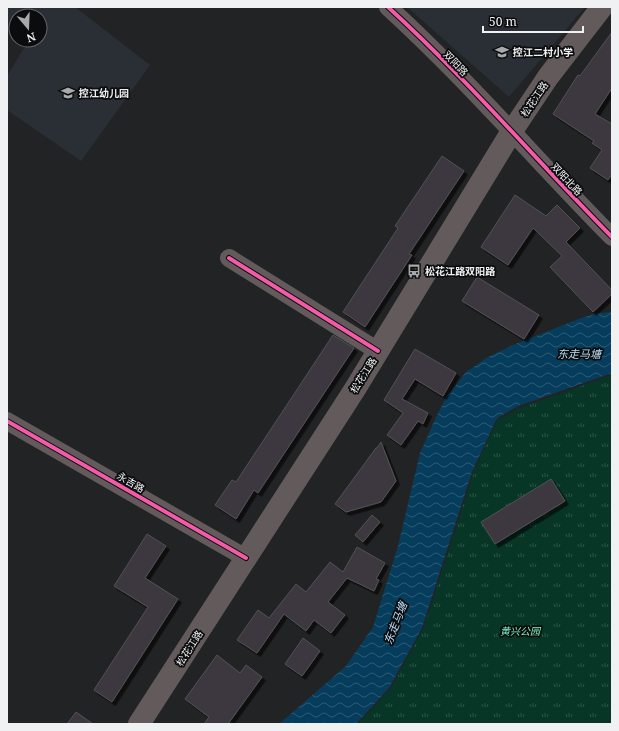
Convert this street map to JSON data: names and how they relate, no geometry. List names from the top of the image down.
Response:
{
  "streets": {
    "main road": ["松花江路"],
    "street": ["双阳路", "双阳北路", "永吉路"]
  },
  "crossings": [
    ["双阳路", "松花江路"],
    ["双阳路", "双阳北路"],
    ["松花江路", "双阳北路"],
    ["松花江路", "永吉路"]
  ],
  "water": ["东走马塘"],
  "parks": ["黄兴公园"],
  "places": {
    "school or university": ["控江二村小学", "控江幼儿园"],
    "bus stop": ["松花江路双阳路"]
  },
  "scale_bar": "50 m",
  "north": "bottom"
}
